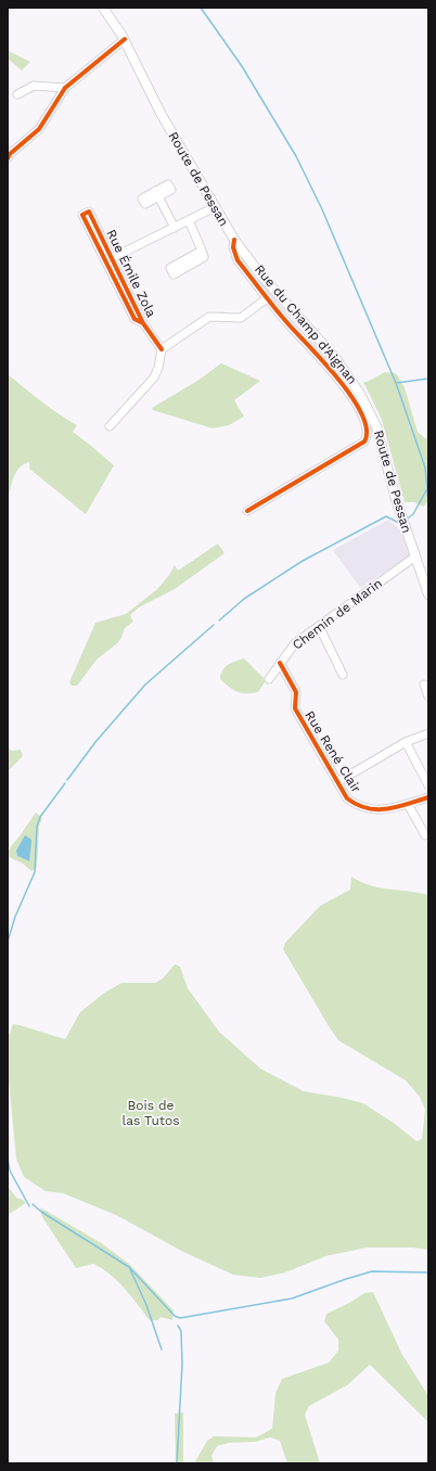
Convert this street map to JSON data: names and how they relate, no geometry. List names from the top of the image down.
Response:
{
  "streets": {
    "main road": ["Route de Pessan"],
    "street": [
      "Rue Émile Zola",
      "Rue du Champ d'Aignan",
      "Chemin de Marin",
      "Rue René Clair"
    ]
  },
  "crossings": [
    ["Route de Pessan", "Rue du Champ d'Aignan"],
    ["Route de Pessan", "Chemin de Marin"],
    ["Chemin de Marin", "Rue René Clair"]
  ],
  "parks": ["Bois de las Tutos"]
}
